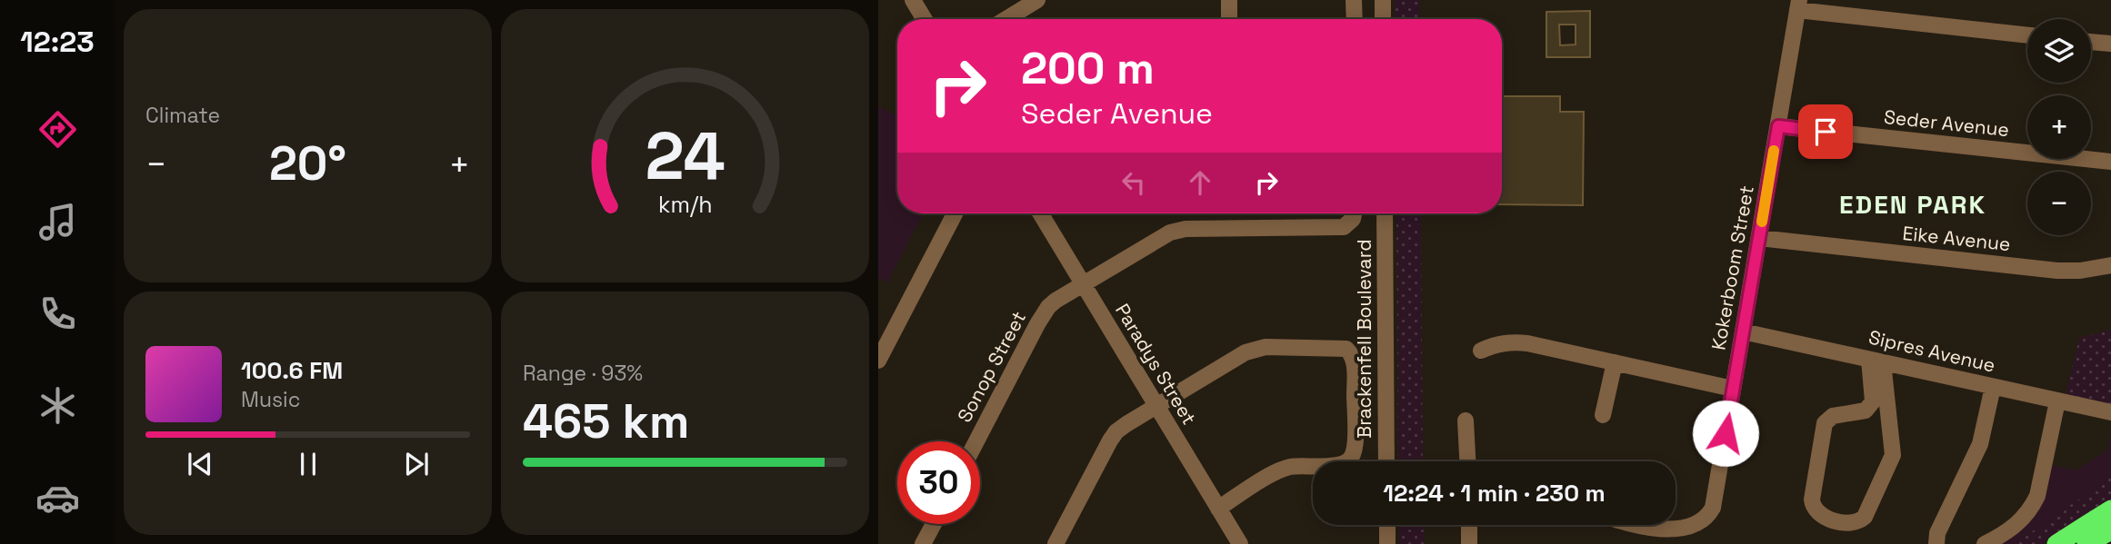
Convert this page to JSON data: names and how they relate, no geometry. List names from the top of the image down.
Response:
{
  "streets": {
    "street": [
      "Seder Avenue",
      "Eike Avenue",
      "Kokerboom Street",
      "Brackenfell Boulevard",
      "Sipres Avenue",
      "Paradys Street",
      "Sonop Street"
    ]
  },
  "crossings": [
    ["Seder Avenue", "Kokerboom Street"],
    ["Eike Avenue", "Kokerboom Street"],
    ["Kokerboom Street", "Sipres Avenue"],
    ["Paradys Street", "Sonop Street"]
  ],
  "districts": ["EDEN PARK"],
  "page": {
    "tabs": "12:23",
    "tile": [
      "Climate",
      ["Range · 93%", "465 km"]
    ],
    "map_buttons": ["+", "−"],
    "turn": ["200 m", "Seder Avenue"],
    "heat": ["−", "20°", "+"],
    "song": ["100.6 FM", "Music"],
    "limit": "30",
    "trip": "12:24 · 1 min · 230 m",
    "gauge": ["24", "km/h"]
  }
}
